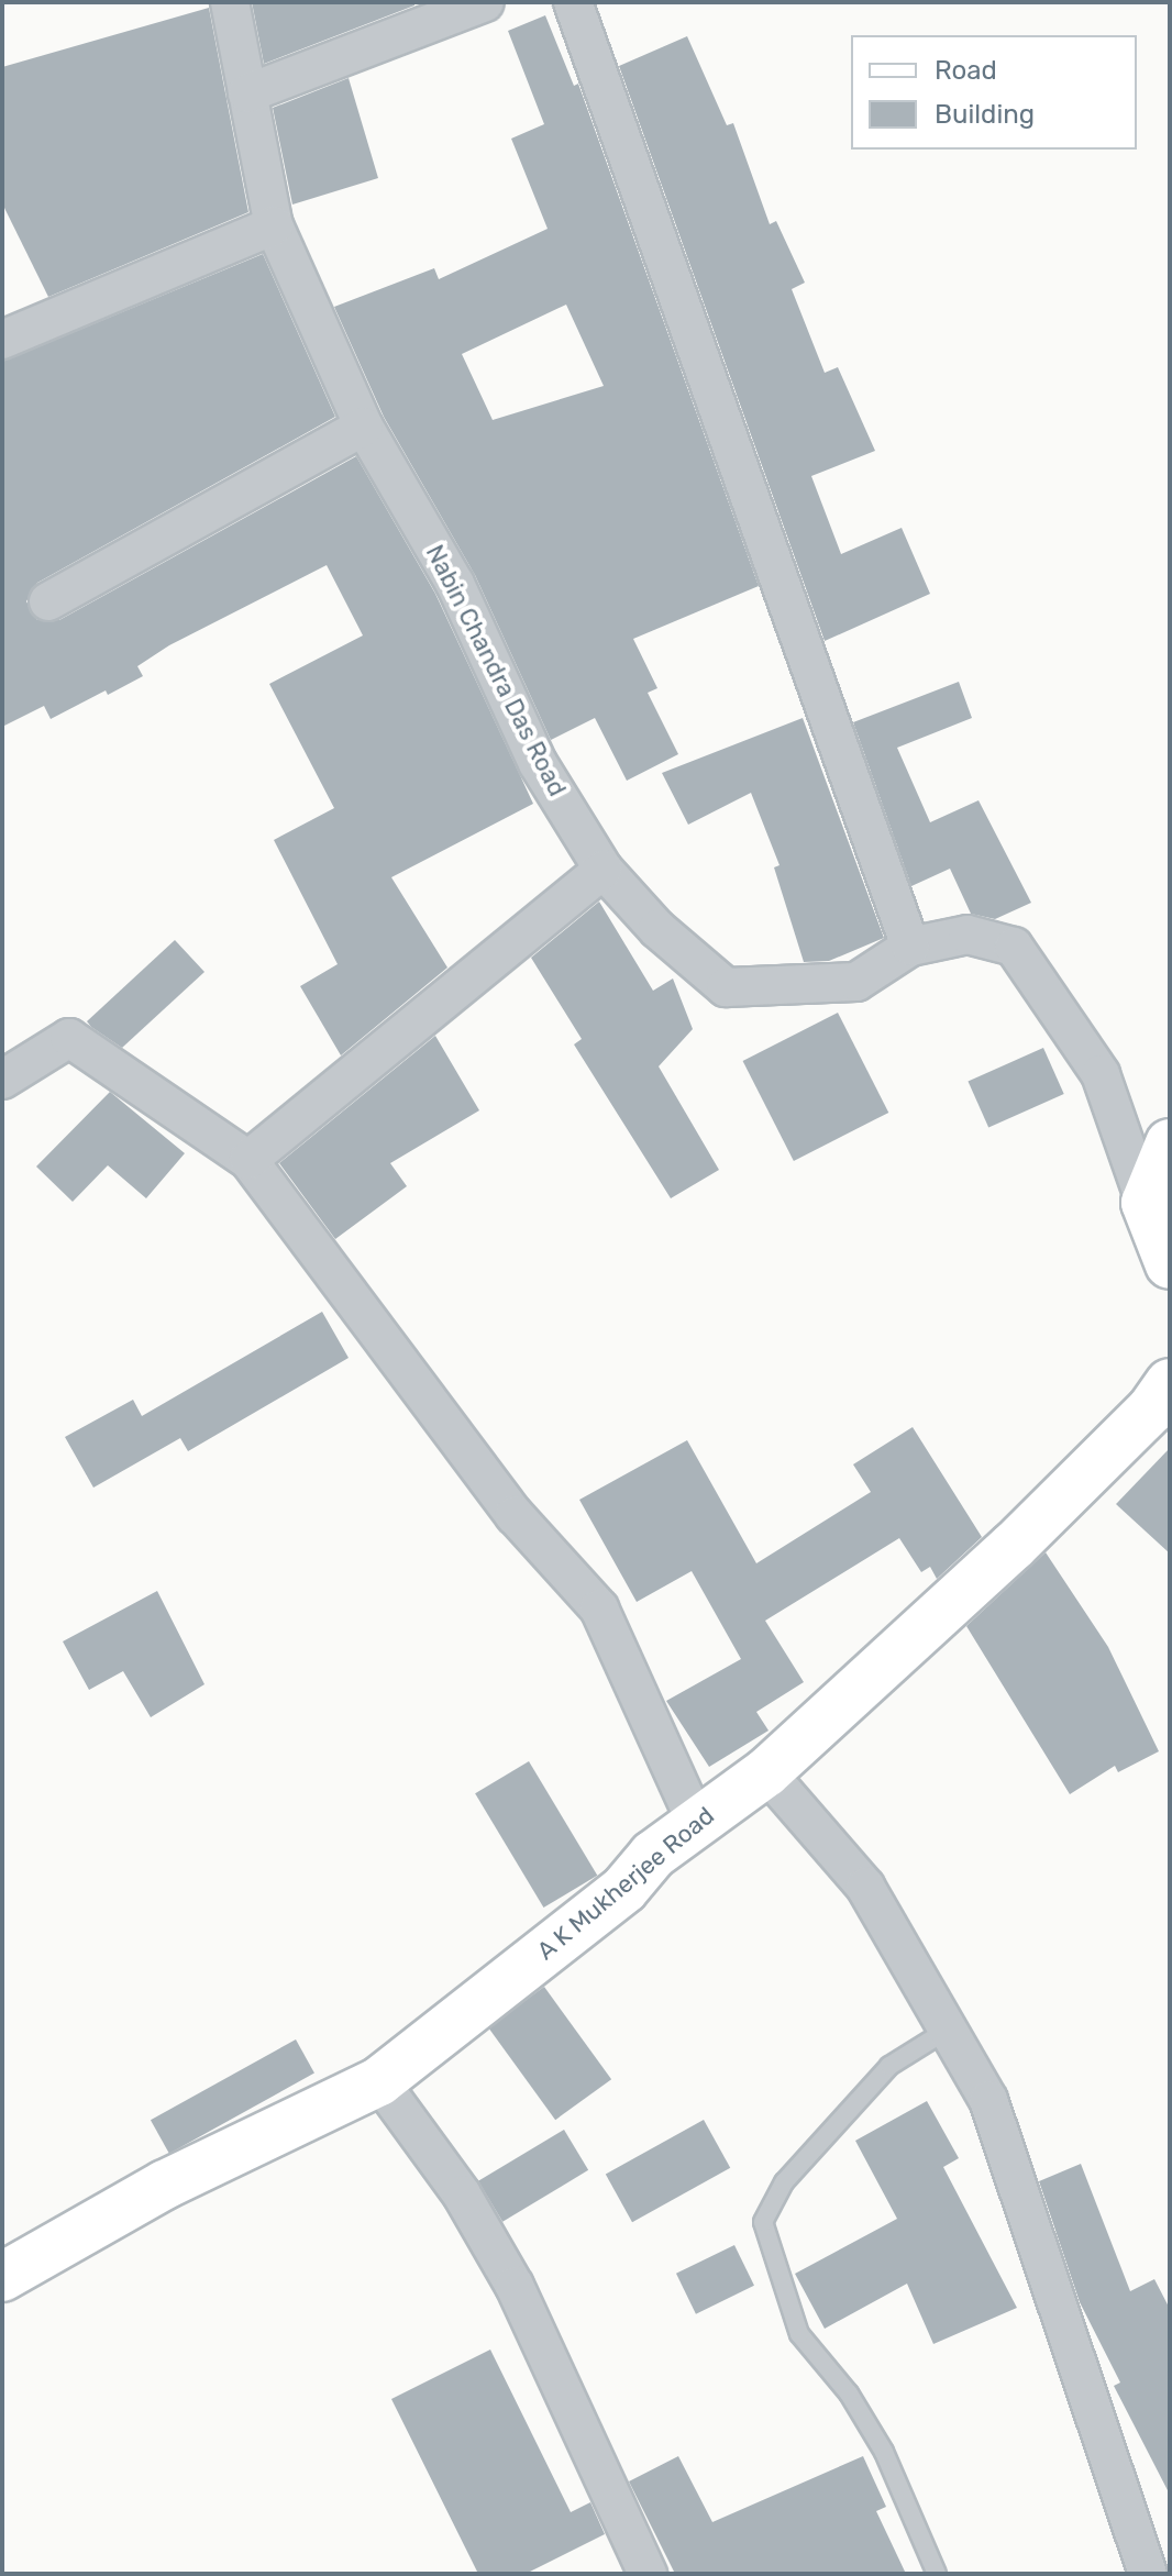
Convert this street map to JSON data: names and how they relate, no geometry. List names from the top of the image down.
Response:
{
  "streets": {
    "street": ["Nabin Chandra Das Road", "A K Mukherjee Road"]
  },
  "legend": ["Road", "Building"]
}
